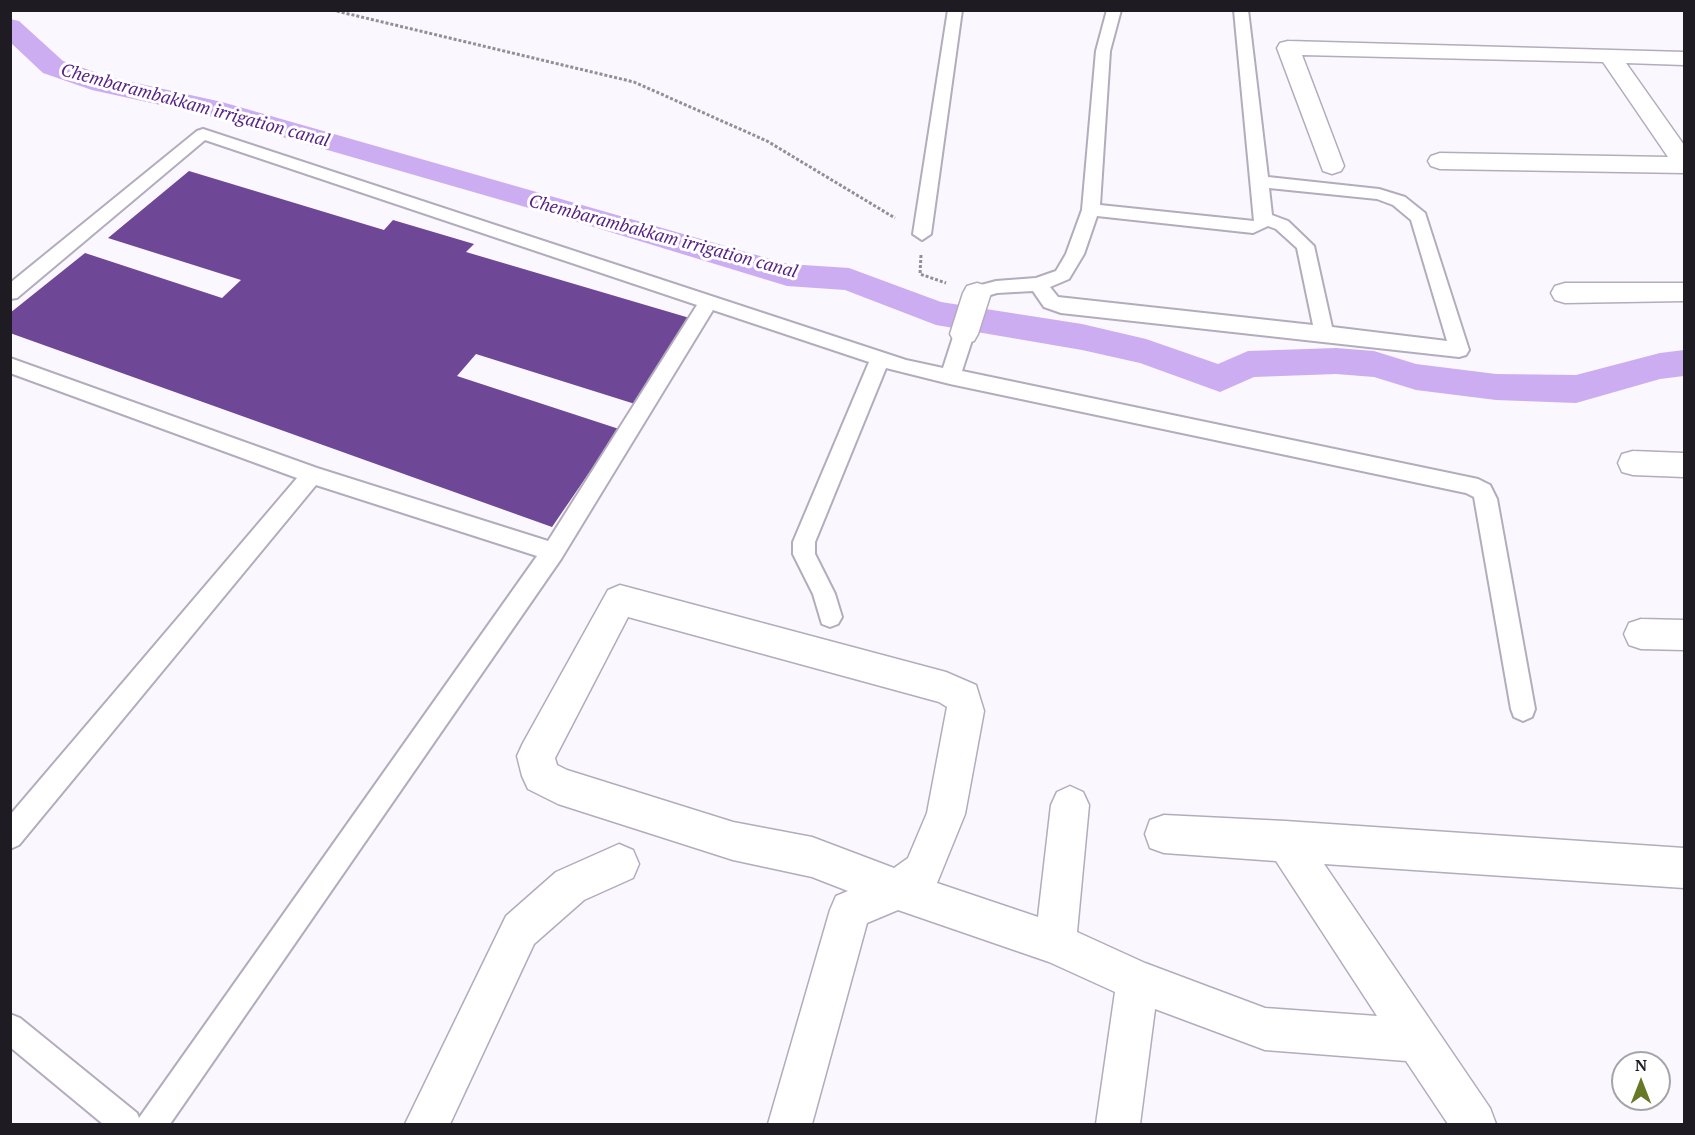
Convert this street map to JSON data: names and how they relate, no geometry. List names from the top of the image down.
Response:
{
  "water": ["Chembarambakkam irrigation canal"],
  "north": "top"
}
